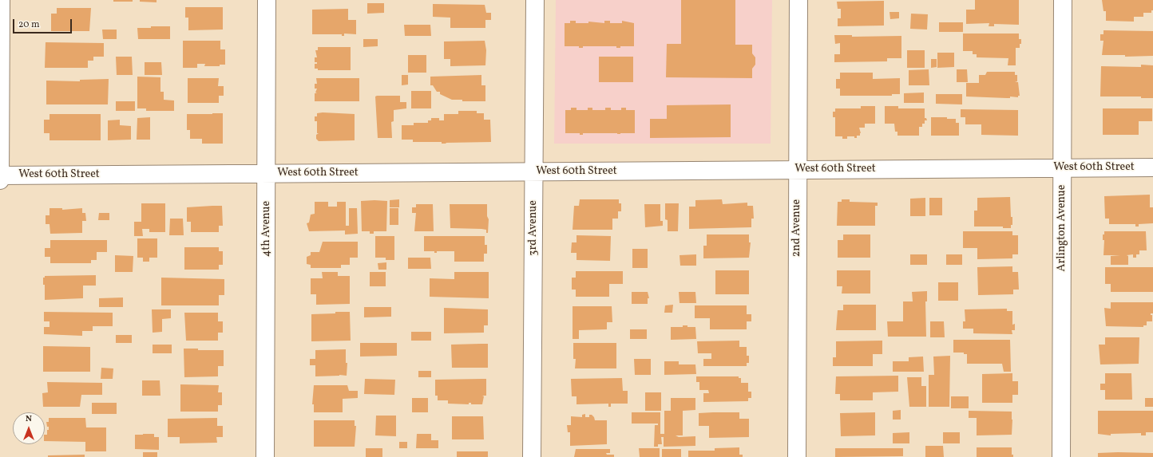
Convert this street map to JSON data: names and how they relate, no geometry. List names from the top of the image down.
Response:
{
  "streets": {
    "street": [
      "West 60th Street",
      "3rd Avenue",
      "2nd Avenue",
      "Arlington Avenue",
      "4th Avenue"
    ]
  },
  "crossings": [
    ["West 60th Street", "3rd Avenue"],
    ["West 60th Street", "2nd Avenue"],
    ["West 60th Street", "Arlington Avenue"],
    ["West 60th Street", "4th Avenue"]
  ],
  "scale_bar": "20 m",
  "north": "top"
}
